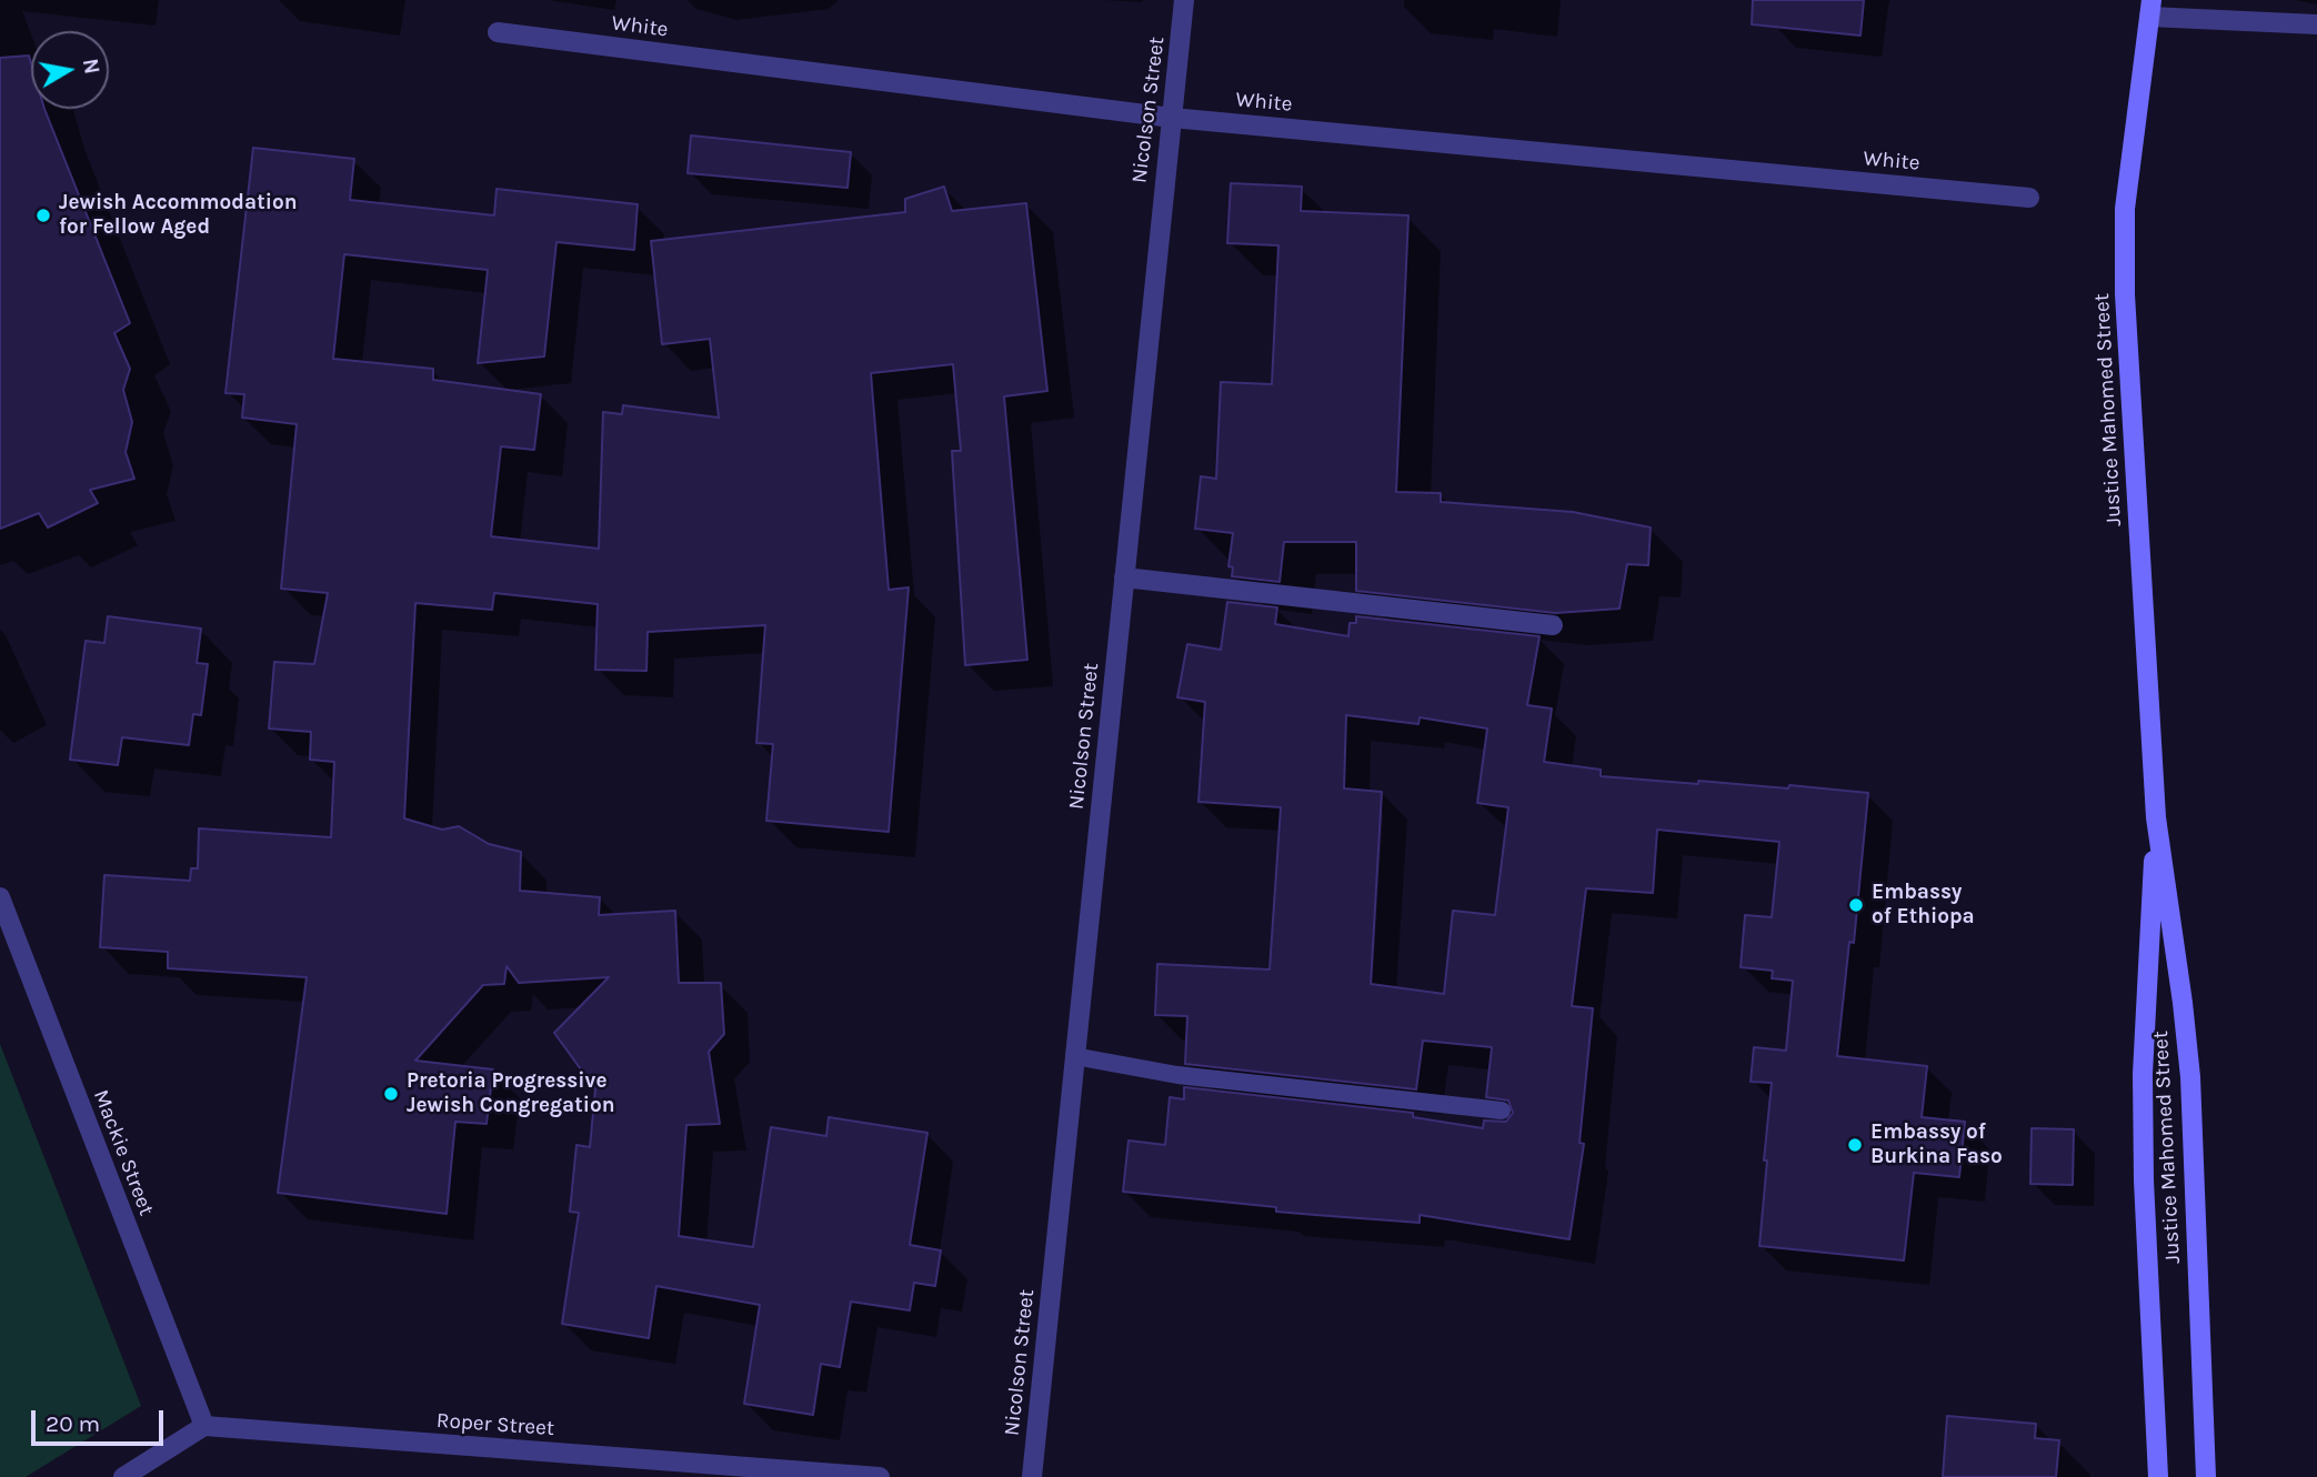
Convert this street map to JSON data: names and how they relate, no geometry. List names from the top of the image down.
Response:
{
  "streets": {
    "main road": ["Justice Mahomed Street"],
    "street": [
      "White",
      "Nicolson Street",
      "Mackie Street",
      "Roper Street"
    ]
  },
  "crossings": [
    ["White", "Nicolson Street"],
    ["Mackie Street", "Roper Street"]
  ],
  "places": [
    "Jewish Accommodation for Fellow Aged",
    "Embassy of Ethiopa",
    "Pretoria Progressive Jewish Congregation",
    "Embassy of Burkina Faso"
  ],
  "scale_bar": "20 m",
  "north": "right"
}
